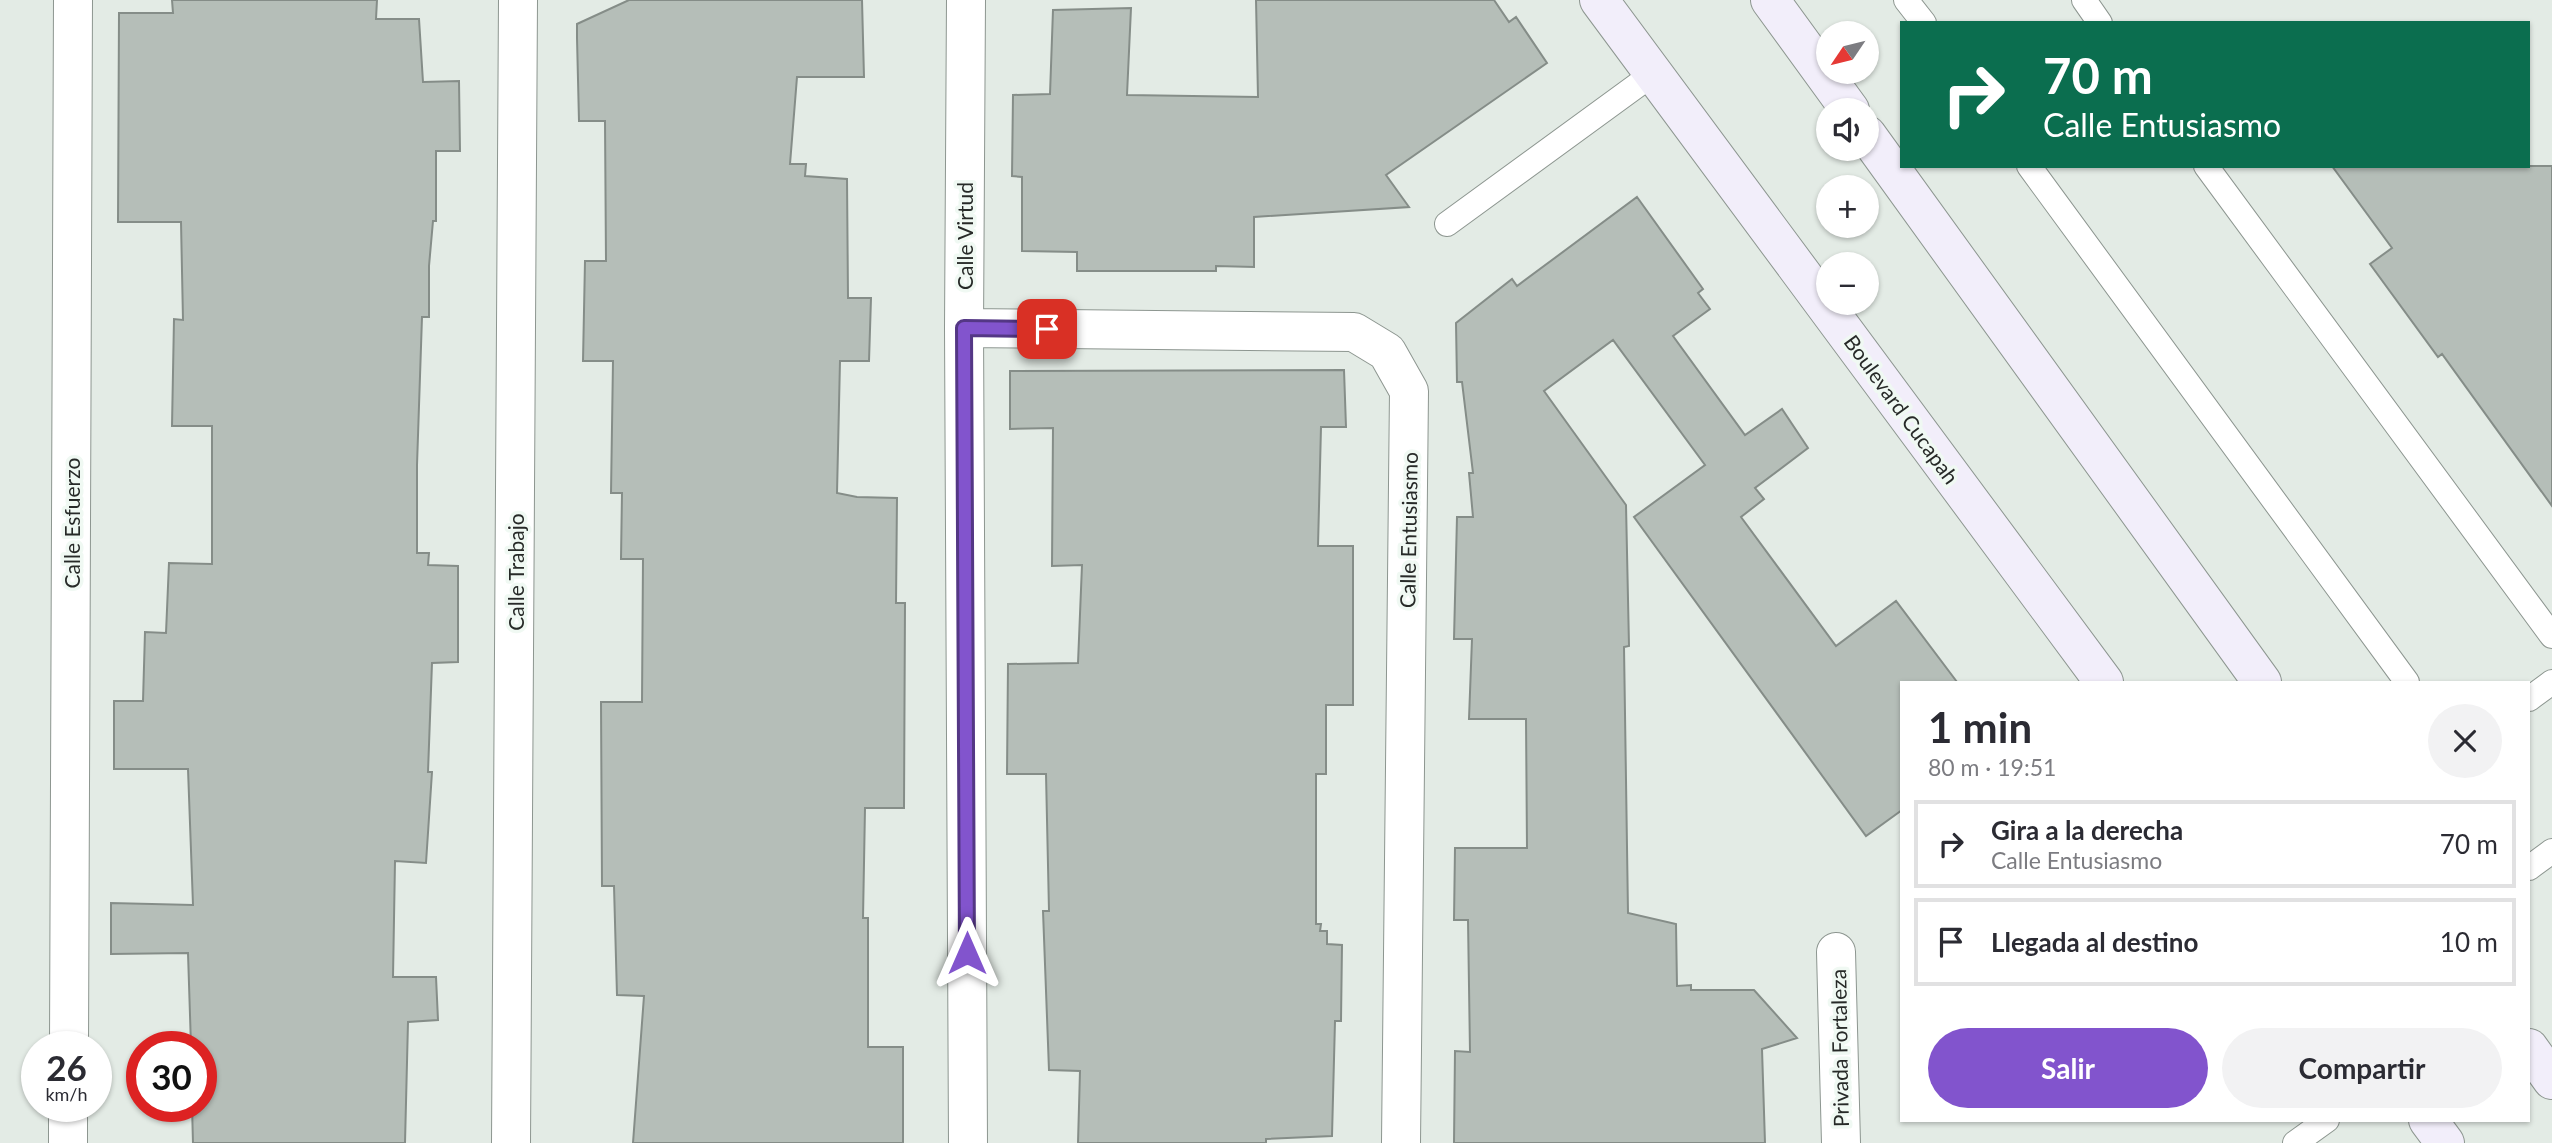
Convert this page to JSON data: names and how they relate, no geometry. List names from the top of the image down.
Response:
{
  "streets": {
    "main road": ["Boulevard Cucapah"],
    "street": [
      "Calle Virtud",
      "Calle Esfuerzo",
      "Calle Entusiasmo",
      "Calle Trabajo",
      "Privada Fortaleza"
    ]
  },
  "crossings": [
    ["Calle Virtud", "Calle Entusiasmo"]
  ],
  "north": "bottom left",
  "page": {
    "map_buttons": ["+", "−"],
    "turn": ["70 m", "Calle Entusiasmo"],
    "heading": ["1 min", "80 m · 19:51"],
    "list": [
      {
        "name": "Gira a la derecha",
        "note": "Calle Entusiasmo",
        "value": "70 m"
      },
      {
        "name": "Llegada al destino",
        "value": "10 m"
      }
    ],
    "buttons": ["Salir", "Compartir"],
    "speed": "26 km/h",
    "limit": "30"
  }
}
